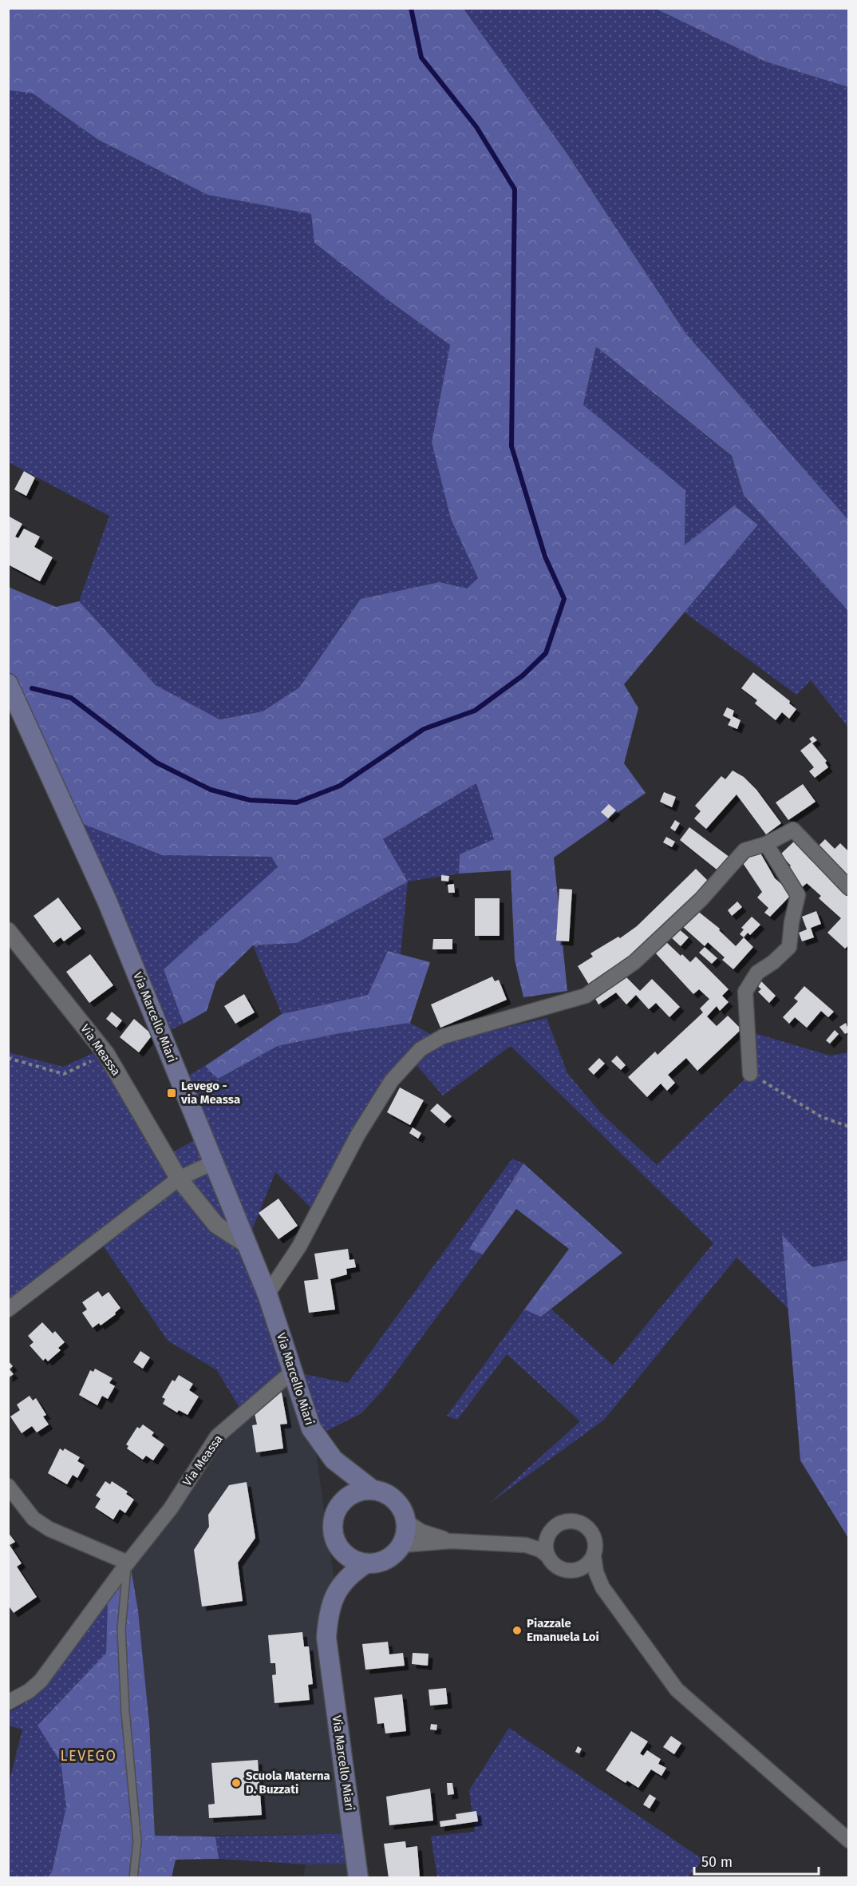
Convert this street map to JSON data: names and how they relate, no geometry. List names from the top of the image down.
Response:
{
  "streets": {
    "main road": ["Via Marcello Miari"],
    "street": ["Via Meassa"]
  },
  "crossings": [
    ["Via Marcello Miari", "Via Meassa"]
  ],
  "districts": ["LEVEGO"],
  "places": {
    "transit": ["Levego - via Meassa"],
    "other": ["Piazzale Emanuela Loi", "Scuola Materna D. Buzzati"]
  },
  "scale_bar": "50 m"
}
